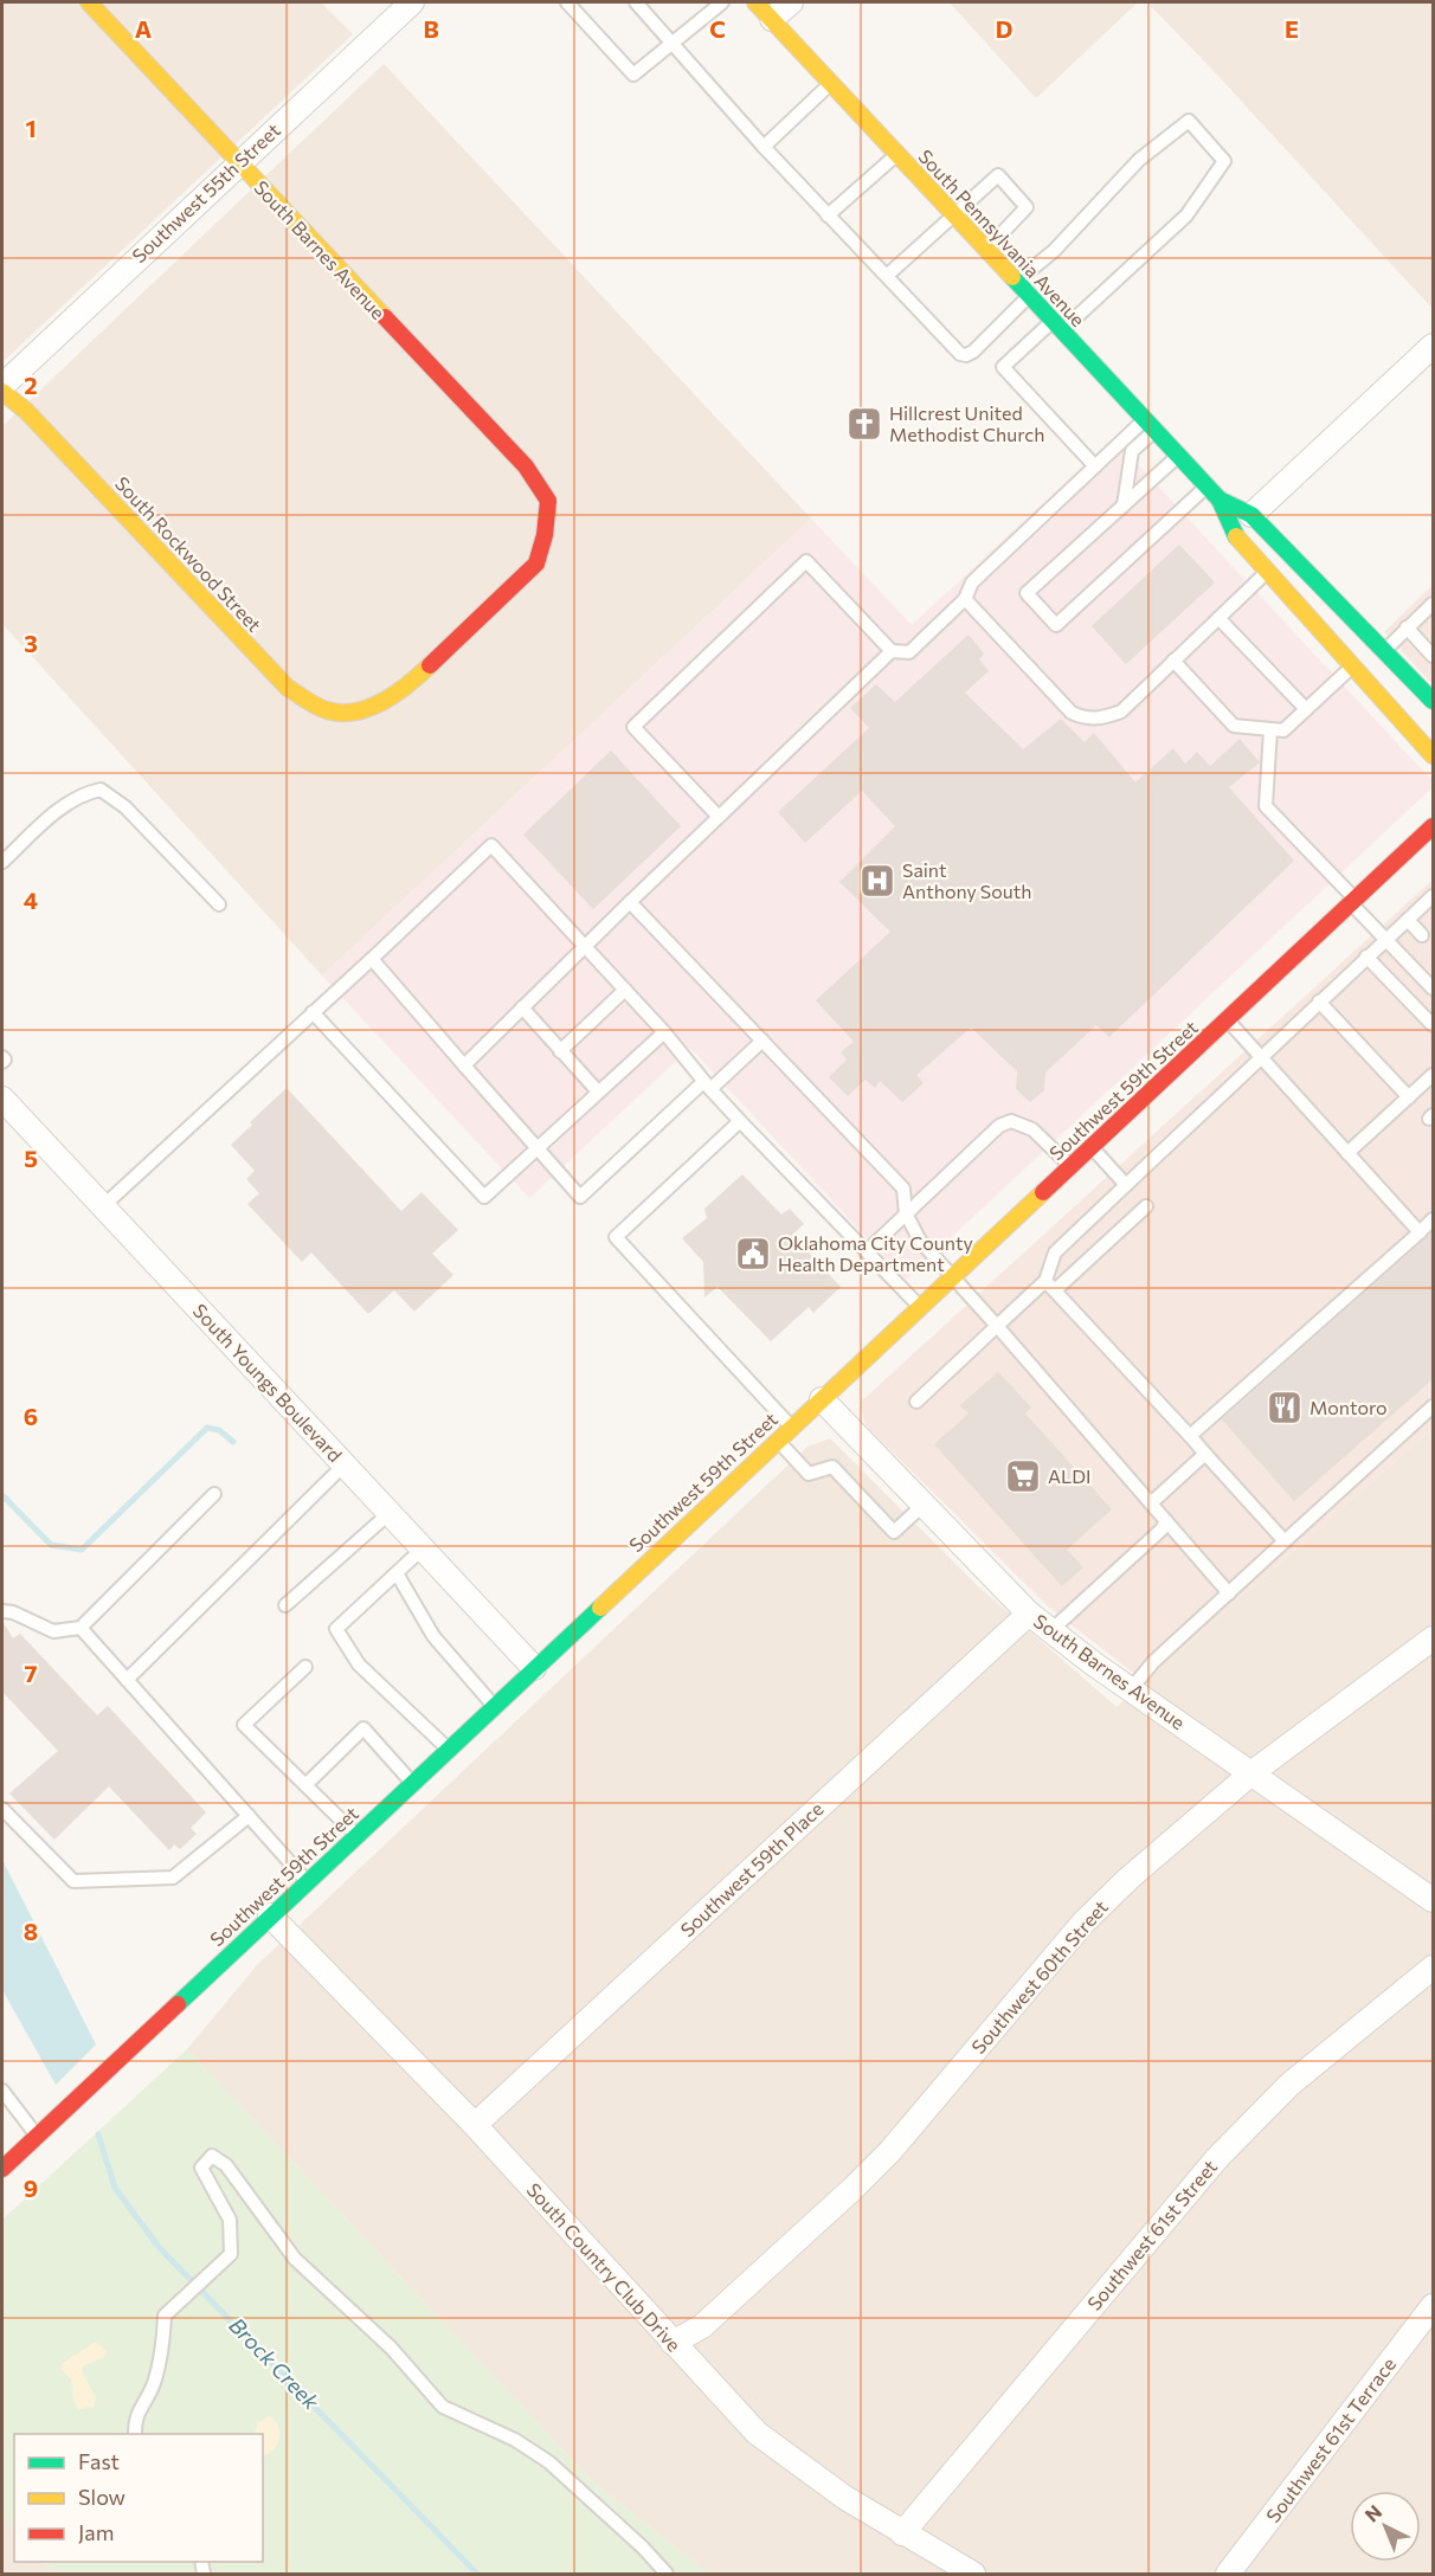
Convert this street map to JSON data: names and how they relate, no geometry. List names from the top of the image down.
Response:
{
  "streets": {
    "main road": [
      "South Pennsylvania Avenue",
      "South Barnes Avenue",
      "South Rockwood Street",
      "Southwest 59th Street"
    ],
    "street": [
      "Southwest 55th Street",
      "South Youngs Boulevard",
      "Southwest 59th Place",
      "Southwest 60th Street",
      "Southwest 61st Street",
      "South Country Club Drive",
      "Southwest 61st Terrace"
    ]
  },
  "crossings": [
    ["Southwest 55th Street", "South Barnes Avenue"],
    ["South Barnes Avenue", "South Rockwood Street"],
    ["South Barnes Avenue", "Southwest 59th Street"],
    ["South Barnes Avenue", "Southwest 59th Place"],
    ["South Barnes Avenue", "Southwest 60th Street"],
    ["Southwest 59th Street", "South Youngs Boulevard"],
    ["Southwest 59th Street", "South Country Club Drive"],
    ["Southwest 59th Place", "South Country Club Drive"],
    ["Southwest 60th Street", "South Country Club Drive"],
    ["Southwest 61st Street", "South Country Club Drive"]
  ],
  "water": ["Brock Creek"],
  "places": {
    "church": ["Hillcrest United Methodist Church"],
    "hospital": ["Saint Anthony South"],
    "public building": ["Oklahoma City County Health Department"],
    "restaurant": ["Montoro"],
    "supermarket": ["ALDI"]
  },
  "legend": ["Fast", "Slow", "Jam"],
  "north": "top left",
  "grid": {
    "columns": [
      "A",
      "B",
      "C",
      "D",
      "E"
    ],
    "rows": [
      "1",
      "2",
      "3",
      "4",
      "5",
      "6",
      "7",
      "8",
      "9"
    ]
  }
}
